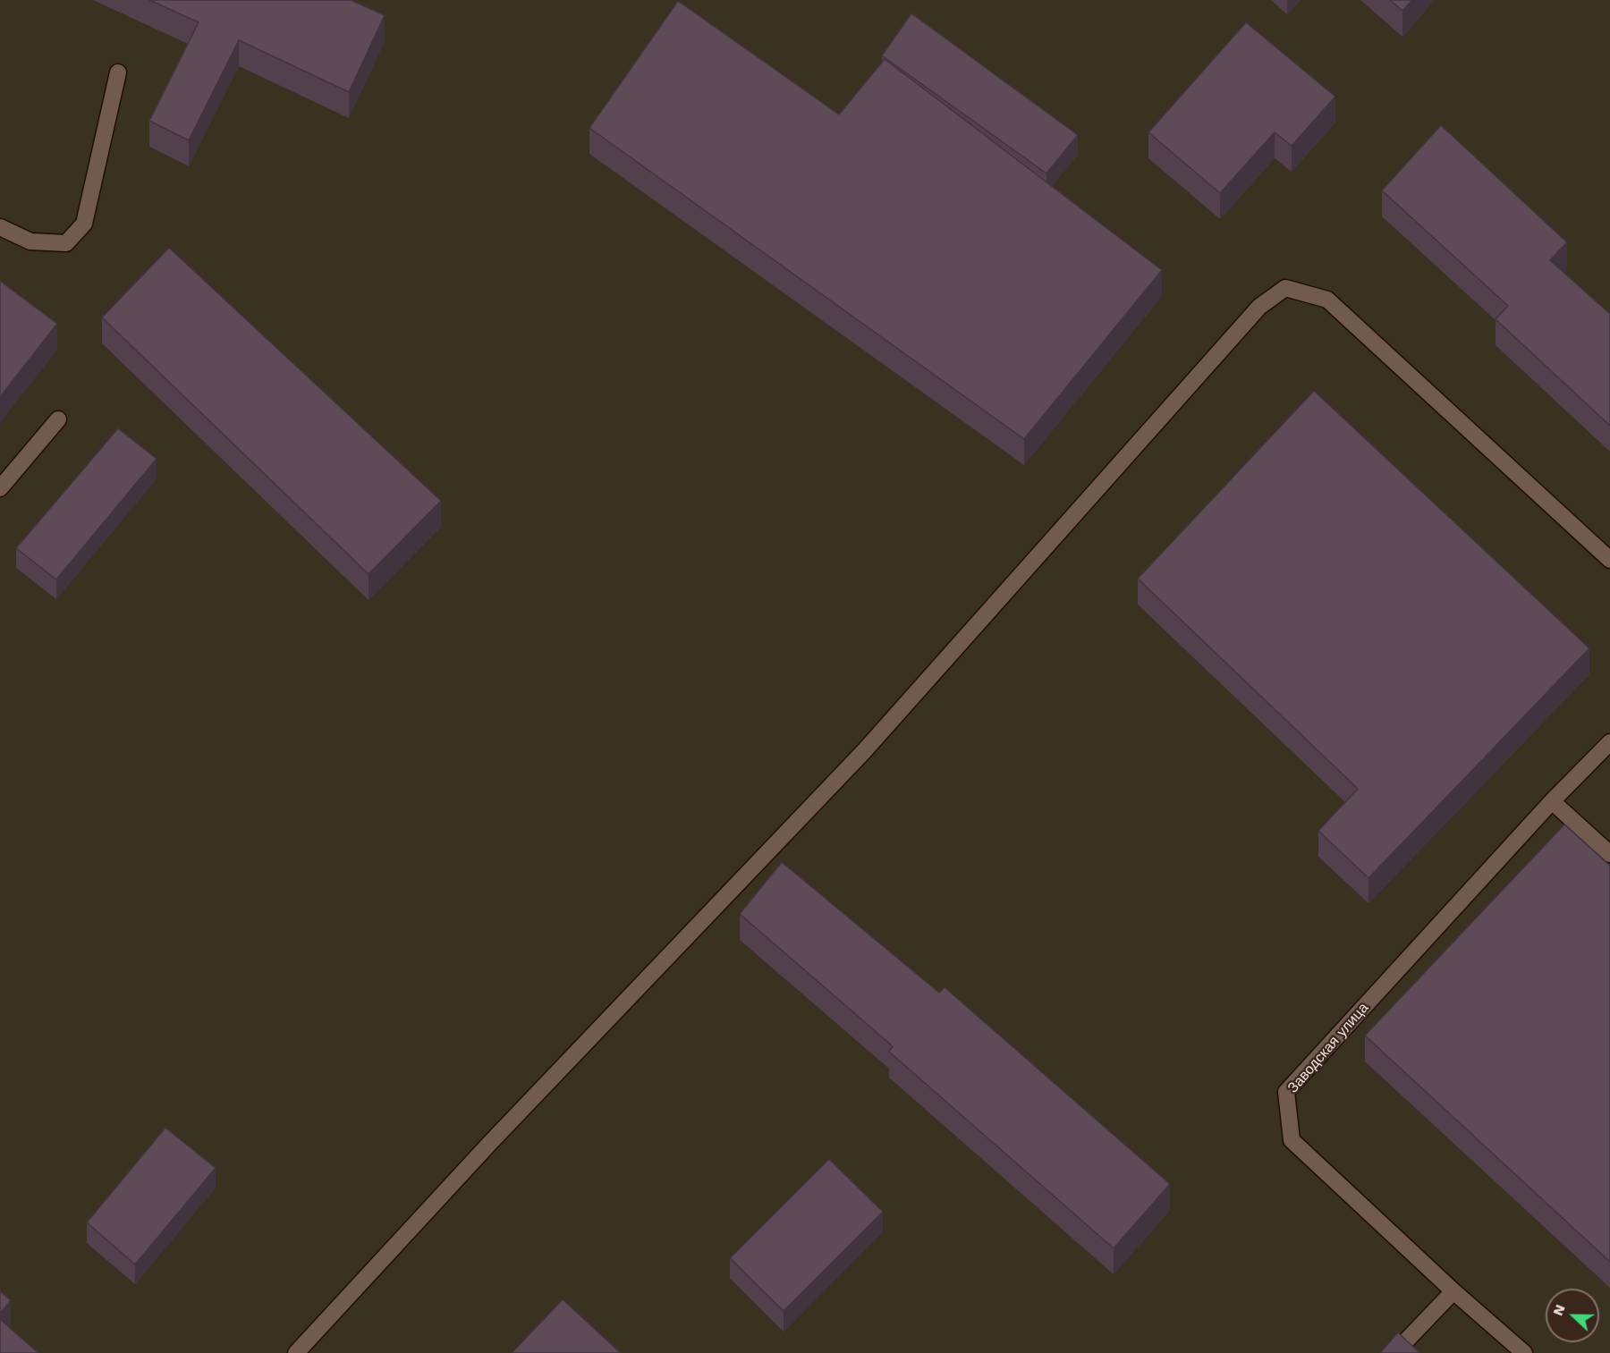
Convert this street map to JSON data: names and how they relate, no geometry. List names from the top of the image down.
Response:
{
  "streets": {
    "street": ["Заводская улица"]
  },
  "north": "left"
}
